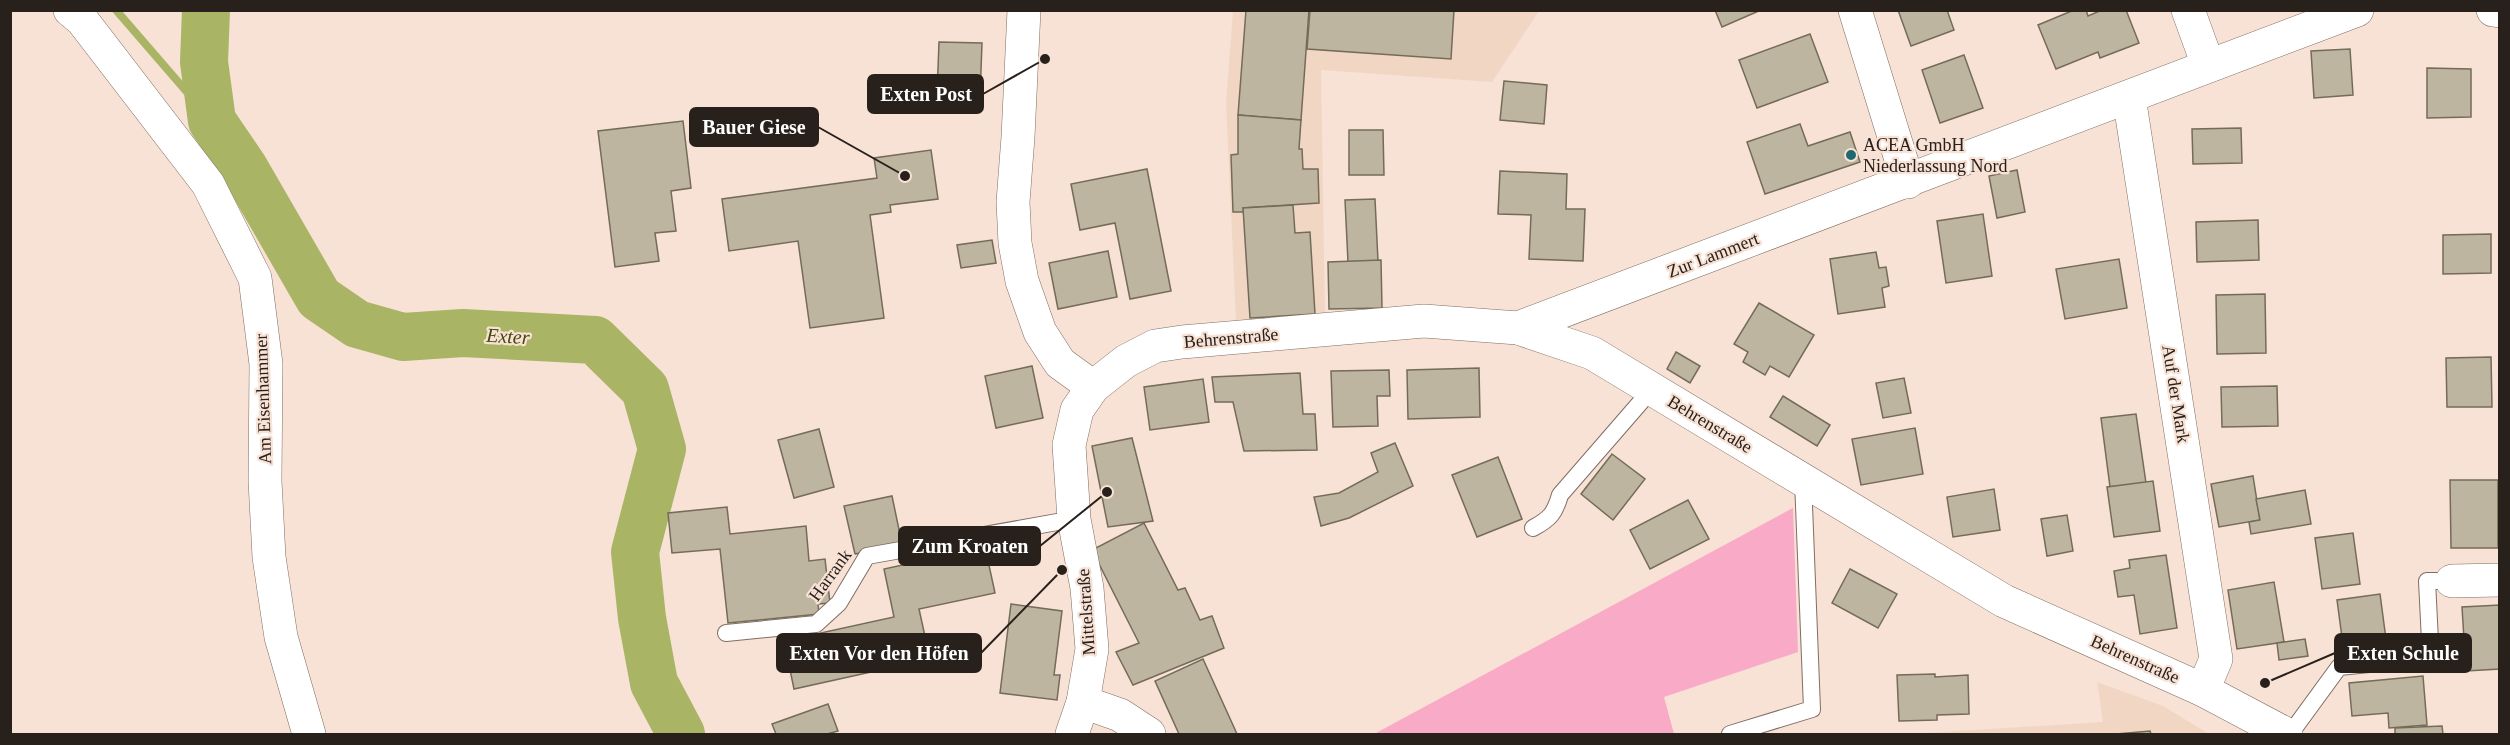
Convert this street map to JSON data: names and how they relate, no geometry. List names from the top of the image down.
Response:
{
  "streets": {
    "street": [
      "Zur Lammert",
      "Behrenstraße",
      "Auf der Mark",
      "Am Eisenhammer",
      "Mittelstraße"
    ],
    "lane": ["Harrank"]
  },
  "crossings": [
    ["Zur Lammert", "Behrenstraße"],
    ["Zur Lammert", "Auf der Mark"],
    ["Behrenstraße", "Auf der Mark"],
    ["Behrenstraße", "Mittelstraße"],
    ["Harrank", "Mittelstraße"]
  ],
  "water": ["Exter"],
  "places": [
    "Exten Post",
    "ACEA GmbH Niederlassung Nord",
    "Bauer Giese",
    "Zum Kroaten",
    "Exten Vor den Höfen",
    "Exten Schule"
  ]
}
